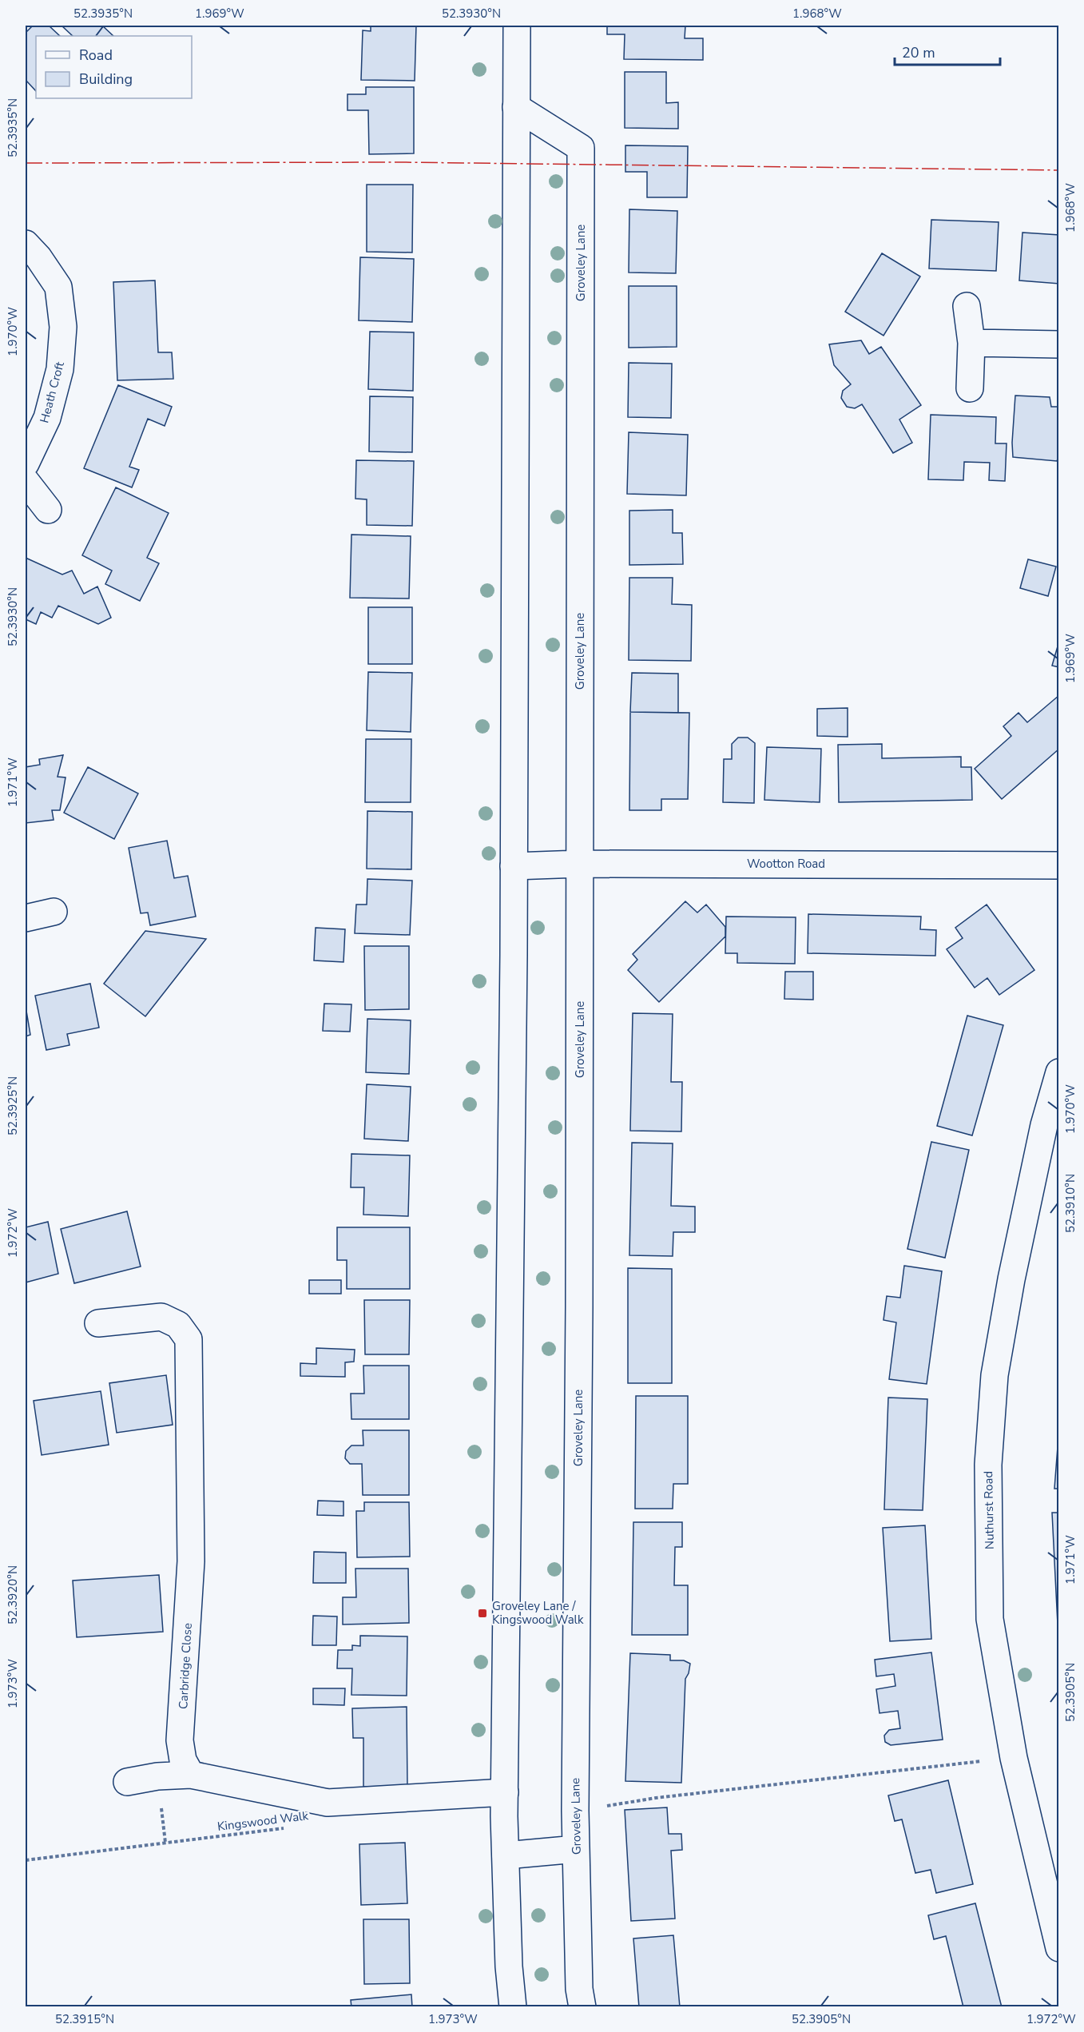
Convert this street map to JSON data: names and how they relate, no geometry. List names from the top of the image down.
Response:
{
  "streets": {
    "street": [
      "Groveley Lane",
      "Heath Croft",
      "Wootton Road",
      "Nuthurst Road",
      "Carbridge Close"
    ],
    "path": ["Kingswood Walk"]
  },
  "crossings": [
    ["Groveley Lane", "Wootton Road"]
  ],
  "places": {
    "transit": ["Groveley Lane / Kingswood Walk"]
  },
  "legend": ["Road", "Building"],
  "scale_bar": "20 m",
  "coordinates": [
    "52.3935°N",
    "1.969°W",
    "52.3930°N",
    "1.968°W",
    "1.970°W",
    "1.971°W",
    "52.3925°N",
    "52.3910°N",
    "1.972°W",
    "52.3920°N",
    "1.973°W",
    "52.3905°N",
    "52.3915°N"
  ]
}
